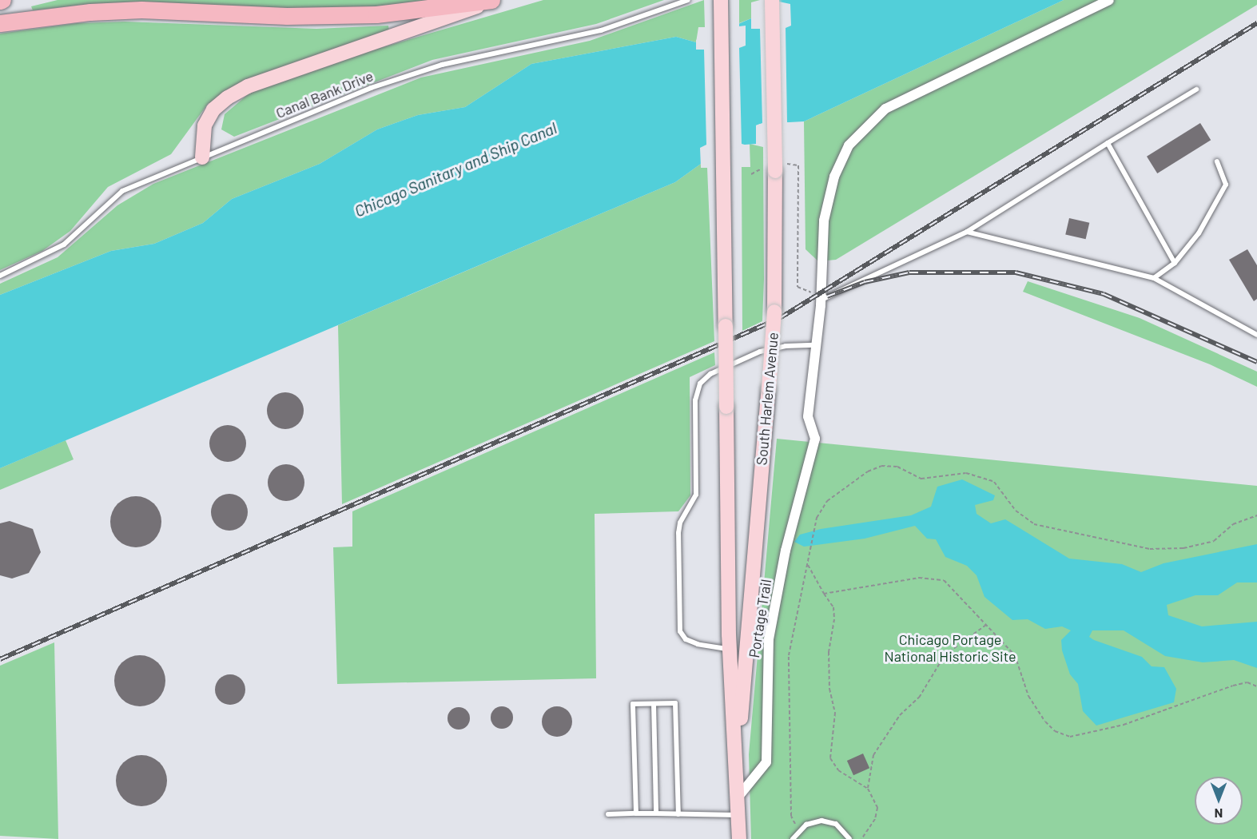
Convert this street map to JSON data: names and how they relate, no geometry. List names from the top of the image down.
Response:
{
  "streets": {
    "main road": ["South Harlem Avenue"],
    "street": ["Portage Trail"],
    "lane": ["Canal Bank Drive"]
  },
  "crossings": [
    ["South Harlem Avenue", "Portage Trail"]
  ],
  "water": ["Chicago Sanitary and Ship Canal"],
  "parks": ["Chicago Portage National Historic Site"],
  "north": "bottom"
}
